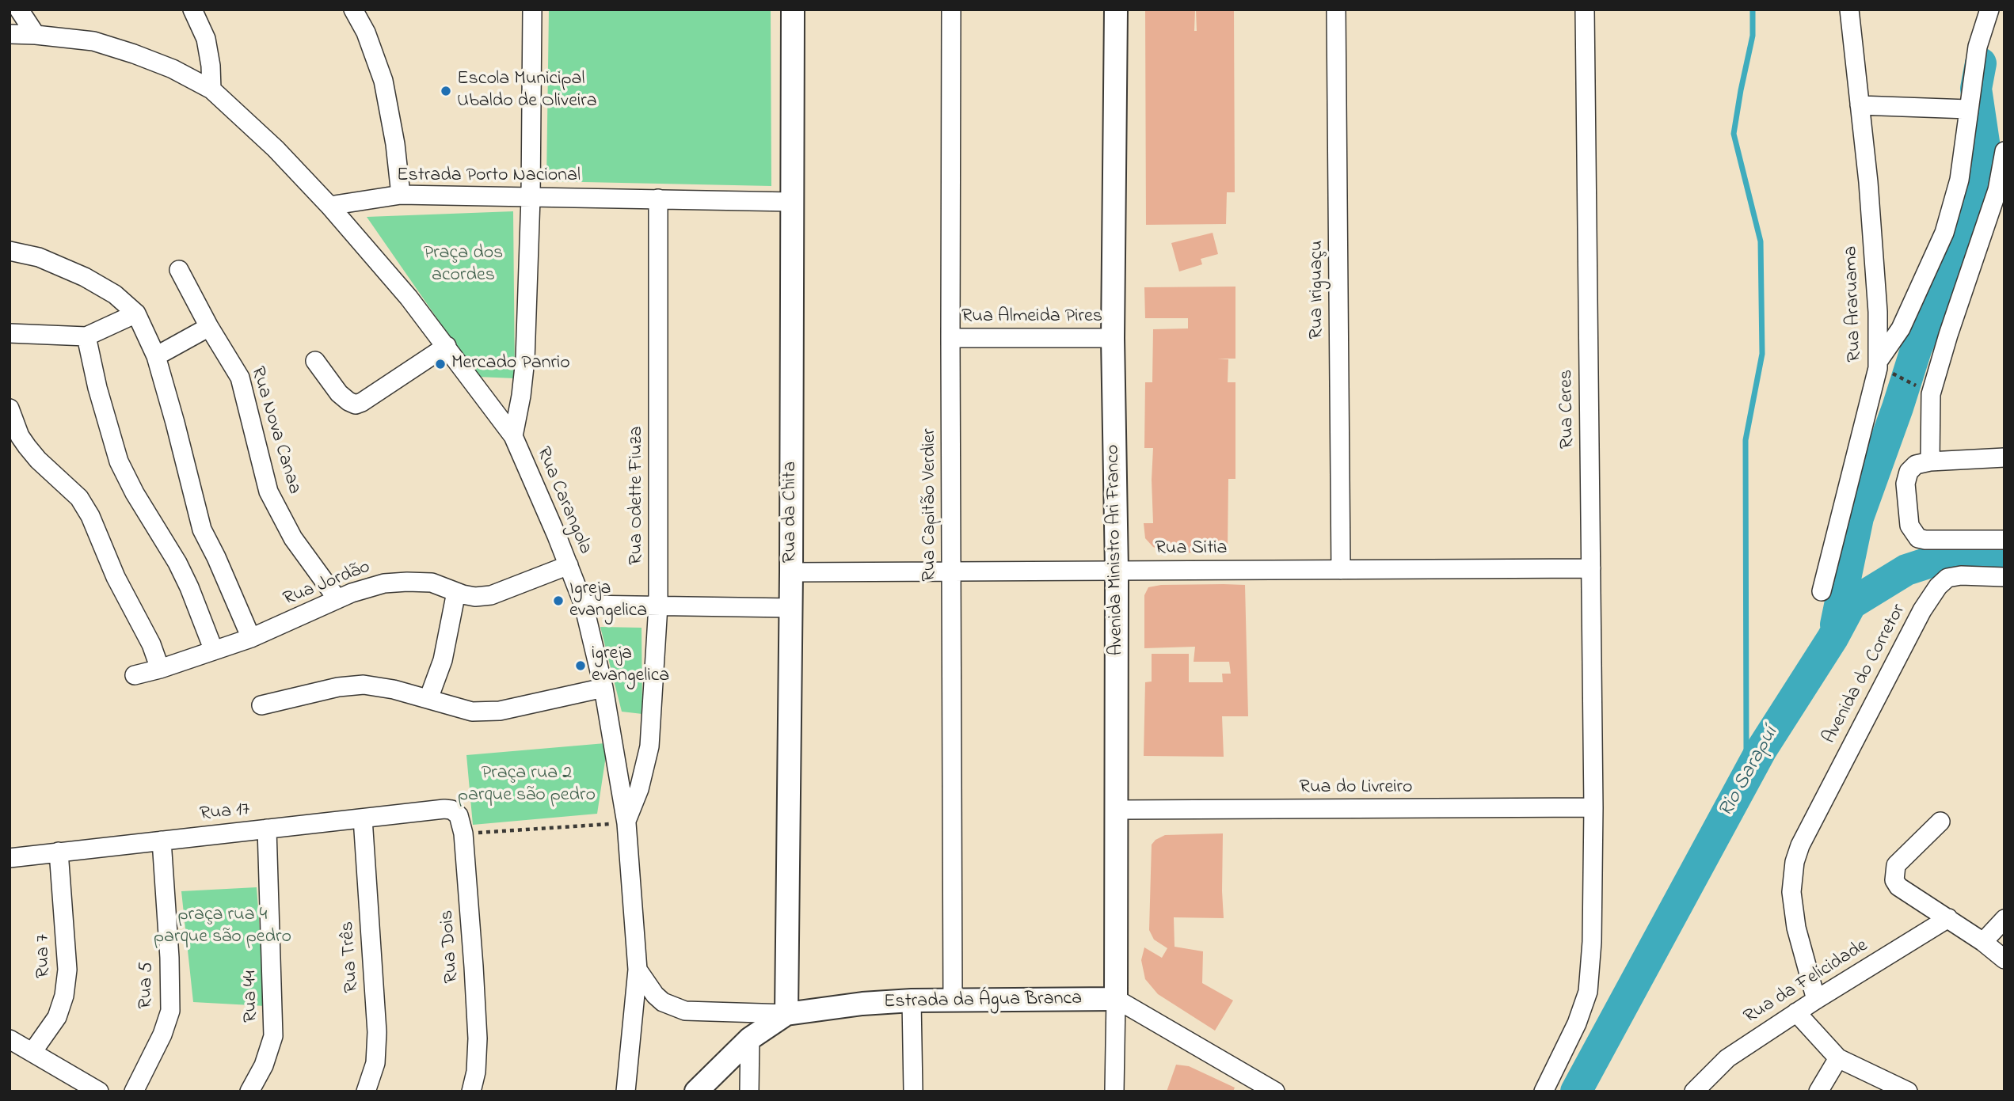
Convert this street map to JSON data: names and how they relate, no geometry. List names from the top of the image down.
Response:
{
  "streets": {
    "main road": ["Rua da Chita", "Avenida Ministro Ari Franco", "Estrada da Água Branca"],
    "street": [
      "Estrada Porto Nacional",
      "Rua Iriguaçu",
      "Rua Araruama",
      "Rua Almeida Pires",
      "Rua Ceres",
      "Rua Nova Canaa",
      "Rua Odette Fiuza",
      "Rua Carangola",
      "Rua Capitão Verdier",
      "Rua Sitia",
      "Rua Jordão",
      "Avenida do Corretor",
      "Rua do Livreiro",
      "Rua 17",
      "Rua Dois",
      "Rua 7",
      "Rua Três",
      "Rua da Felicidade",
      "Rua 5",
      "Rua 44"
    ]
  },
  "crossings": [
    ["Estrada Porto Nacional", "Rua Odette Fiuza"],
    ["Estrada Porto Nacional", "Rua Carangola"],
    ["Estrada Porto Nacional", "Rua da Chita"],
    ["Rua Iriguaçu", "Rua Sitia"],
    ["Rua Almeida Pires", "Rua Capitão Verdier"],
    ["Rua Almeida Pires", "Avenida Ministro Ari Franco"],
    ["Rua Ceres", "Rua Sitia"],
    ["Rua Ceres", "Rua do Livreiro"],
    ["Rua Nova Canaa", "Rua Jordão"],
    ["Rua Odette Fiuza", "Rua Carangola"],
    ["Rua Carangola", "Rua Jordão"],
    ["Rua Capitão Verdier", "Rua Sitia"],
    ["Rua Capitão Verdier", "Estrada da Água Branca"],
    ["Rua da Chita", "Rua Sitia"],
    ["Rua da Chita", "Estrada da Água Branca"],
    ["Rua Sitia", "Avenida Ministro Ari Franco"],
    ["Avenida Ministro Ari Franco", "Rua do Livreiro"],
    ["Avenida Ministro Ari Franco", "Estrada da Água Branca"],
    ["Avenida do Corretor", "Rua da Felicidade"],
    ["Rua 17", "Rua Dois"],
    ["Rua 17", "Rua 7"],
    ["Rua 17", "Rua Três"],
    ["Rua 17", "Rua 5"],
    ["Rua 17", "Rua 44"]
  ],
  "water": ["Rio Sarapuí"],
  "parks": ["Praça dos acordes", "Praça rua 2 parque são pedro", "praça rua 4 parque são pedro"],
  "places": [
    "Escola Municipal Ubaldo de Oliveira",
    "Mercado Panrio",
    "Igreja evangelica",
    "igreja evangelica"
  ]
}
